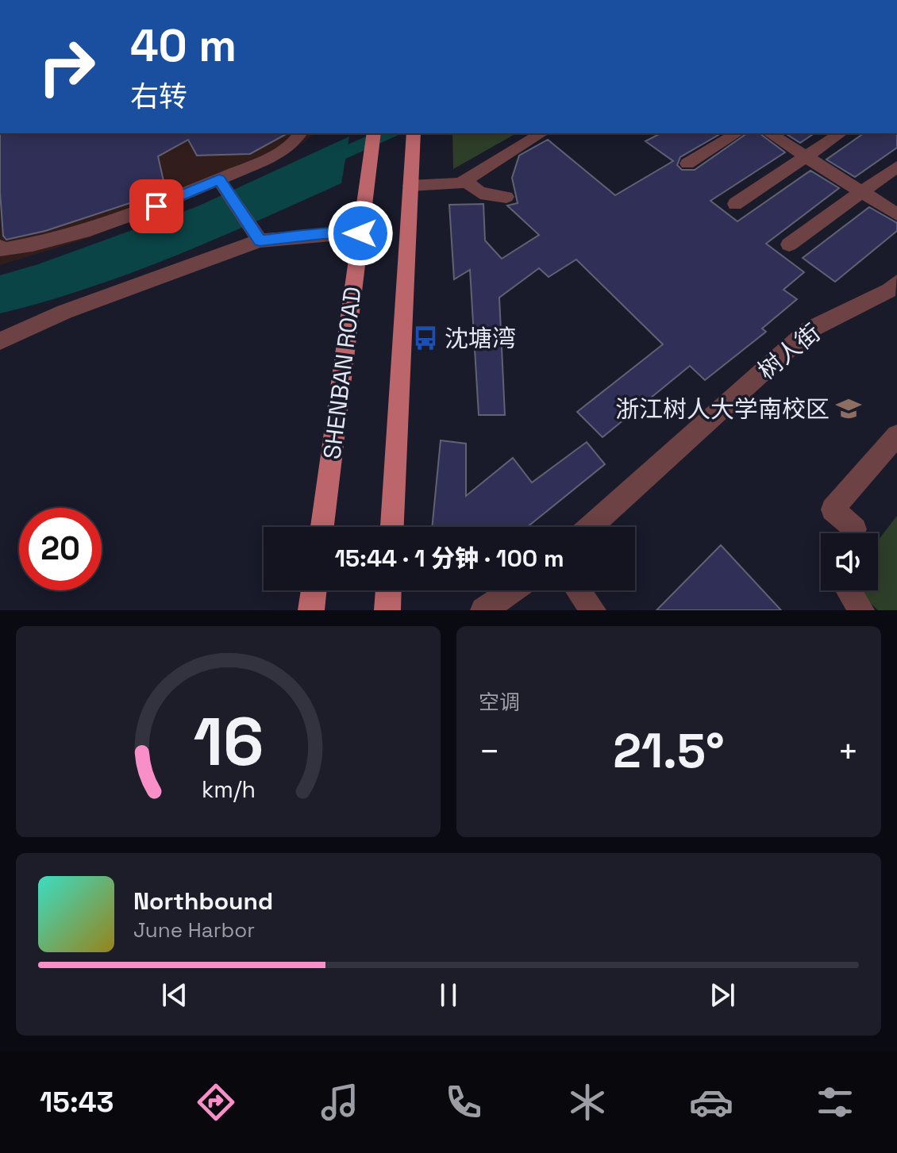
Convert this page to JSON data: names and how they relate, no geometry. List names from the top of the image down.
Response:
{
  "streets": {
    "main road": ["SHENBAN ROAD"],
    "street": ["树人街"]
  },
  "places": {
    "bus stop": ["沈塘湾"],
    "school or university": ["浙江树人大学南校区"]
  },
  "page": {
    "turn": ["40 m", "右转"],
    "limit": "20",
    "trip": "15:44 · 1 分钟 · 100 m",
    "tile": "空调",
    "heat": ["−", "21.5°", "+"],
    "song": ["Northbound", "June Harbor"],
    "tabs": "15:43",
    "gauge": ["16", "km/h"]
  }
}
